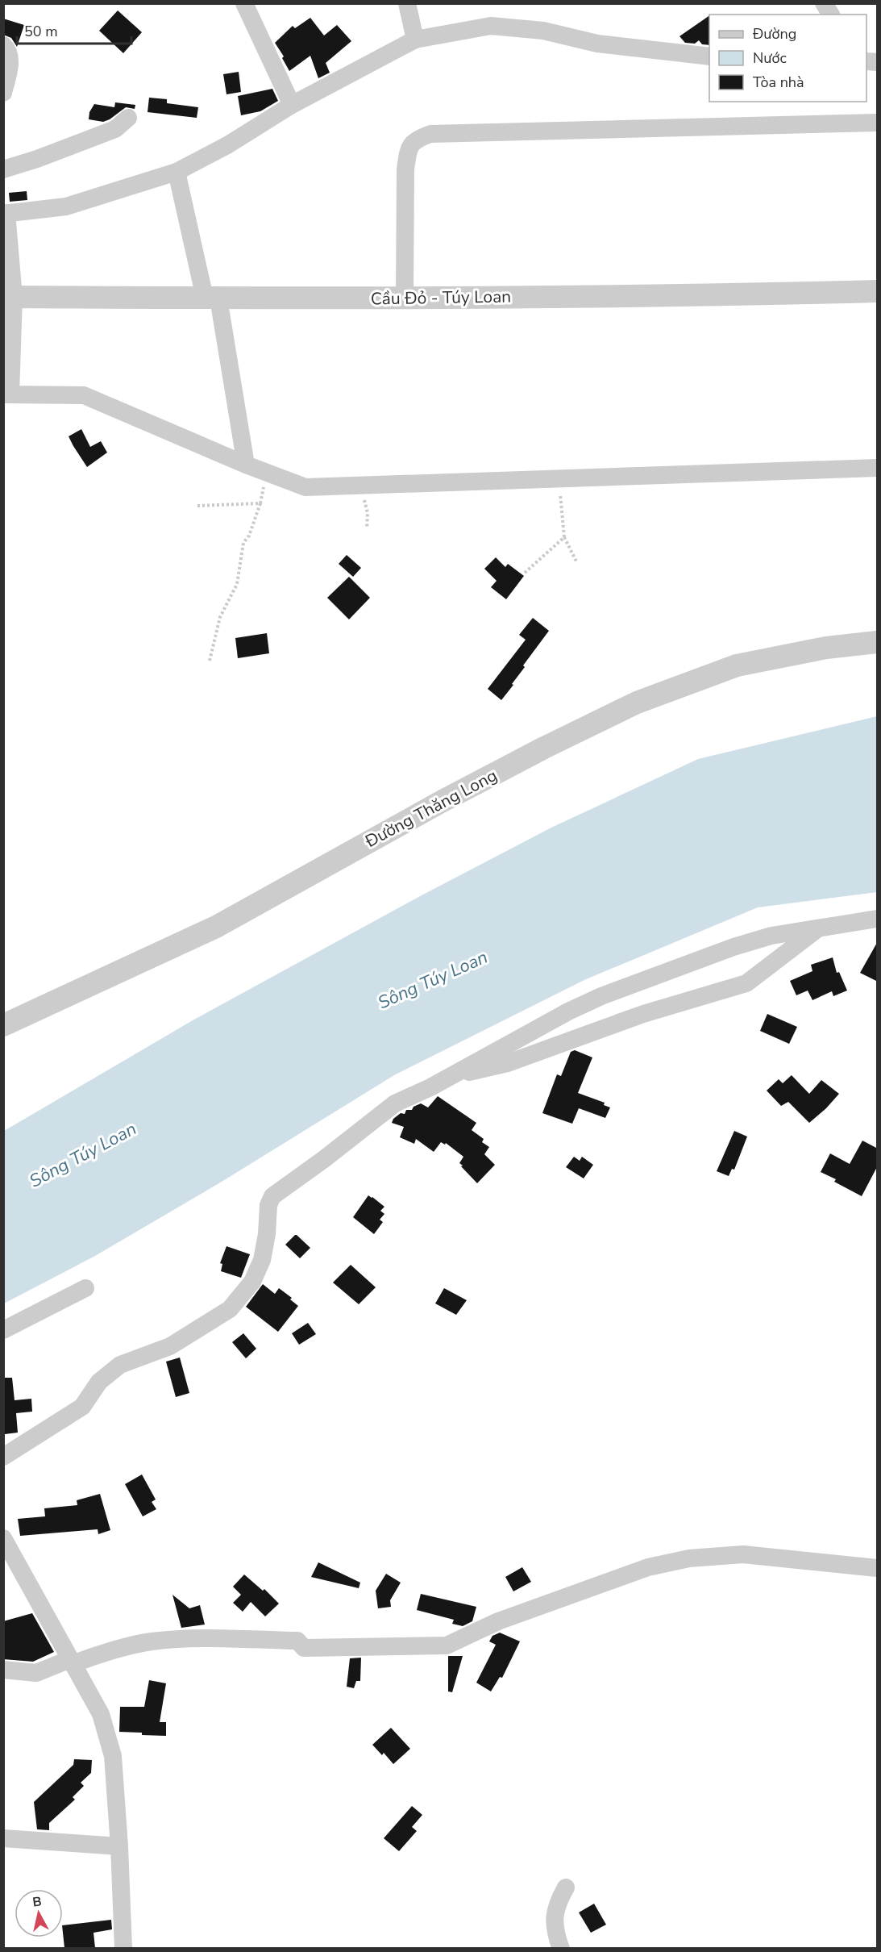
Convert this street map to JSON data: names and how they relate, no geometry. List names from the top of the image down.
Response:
{
  "streets": {
    "street": ["Cầu Đỏ - Túy Loan", "Đường Thăng Long"]
  },
  "water": ["Sông Túy Loan"],
  "legend": ["Đường", "Nước", "Tòa nhà"],
  "scale_bar": "50 m",
  "north": "top"
}
